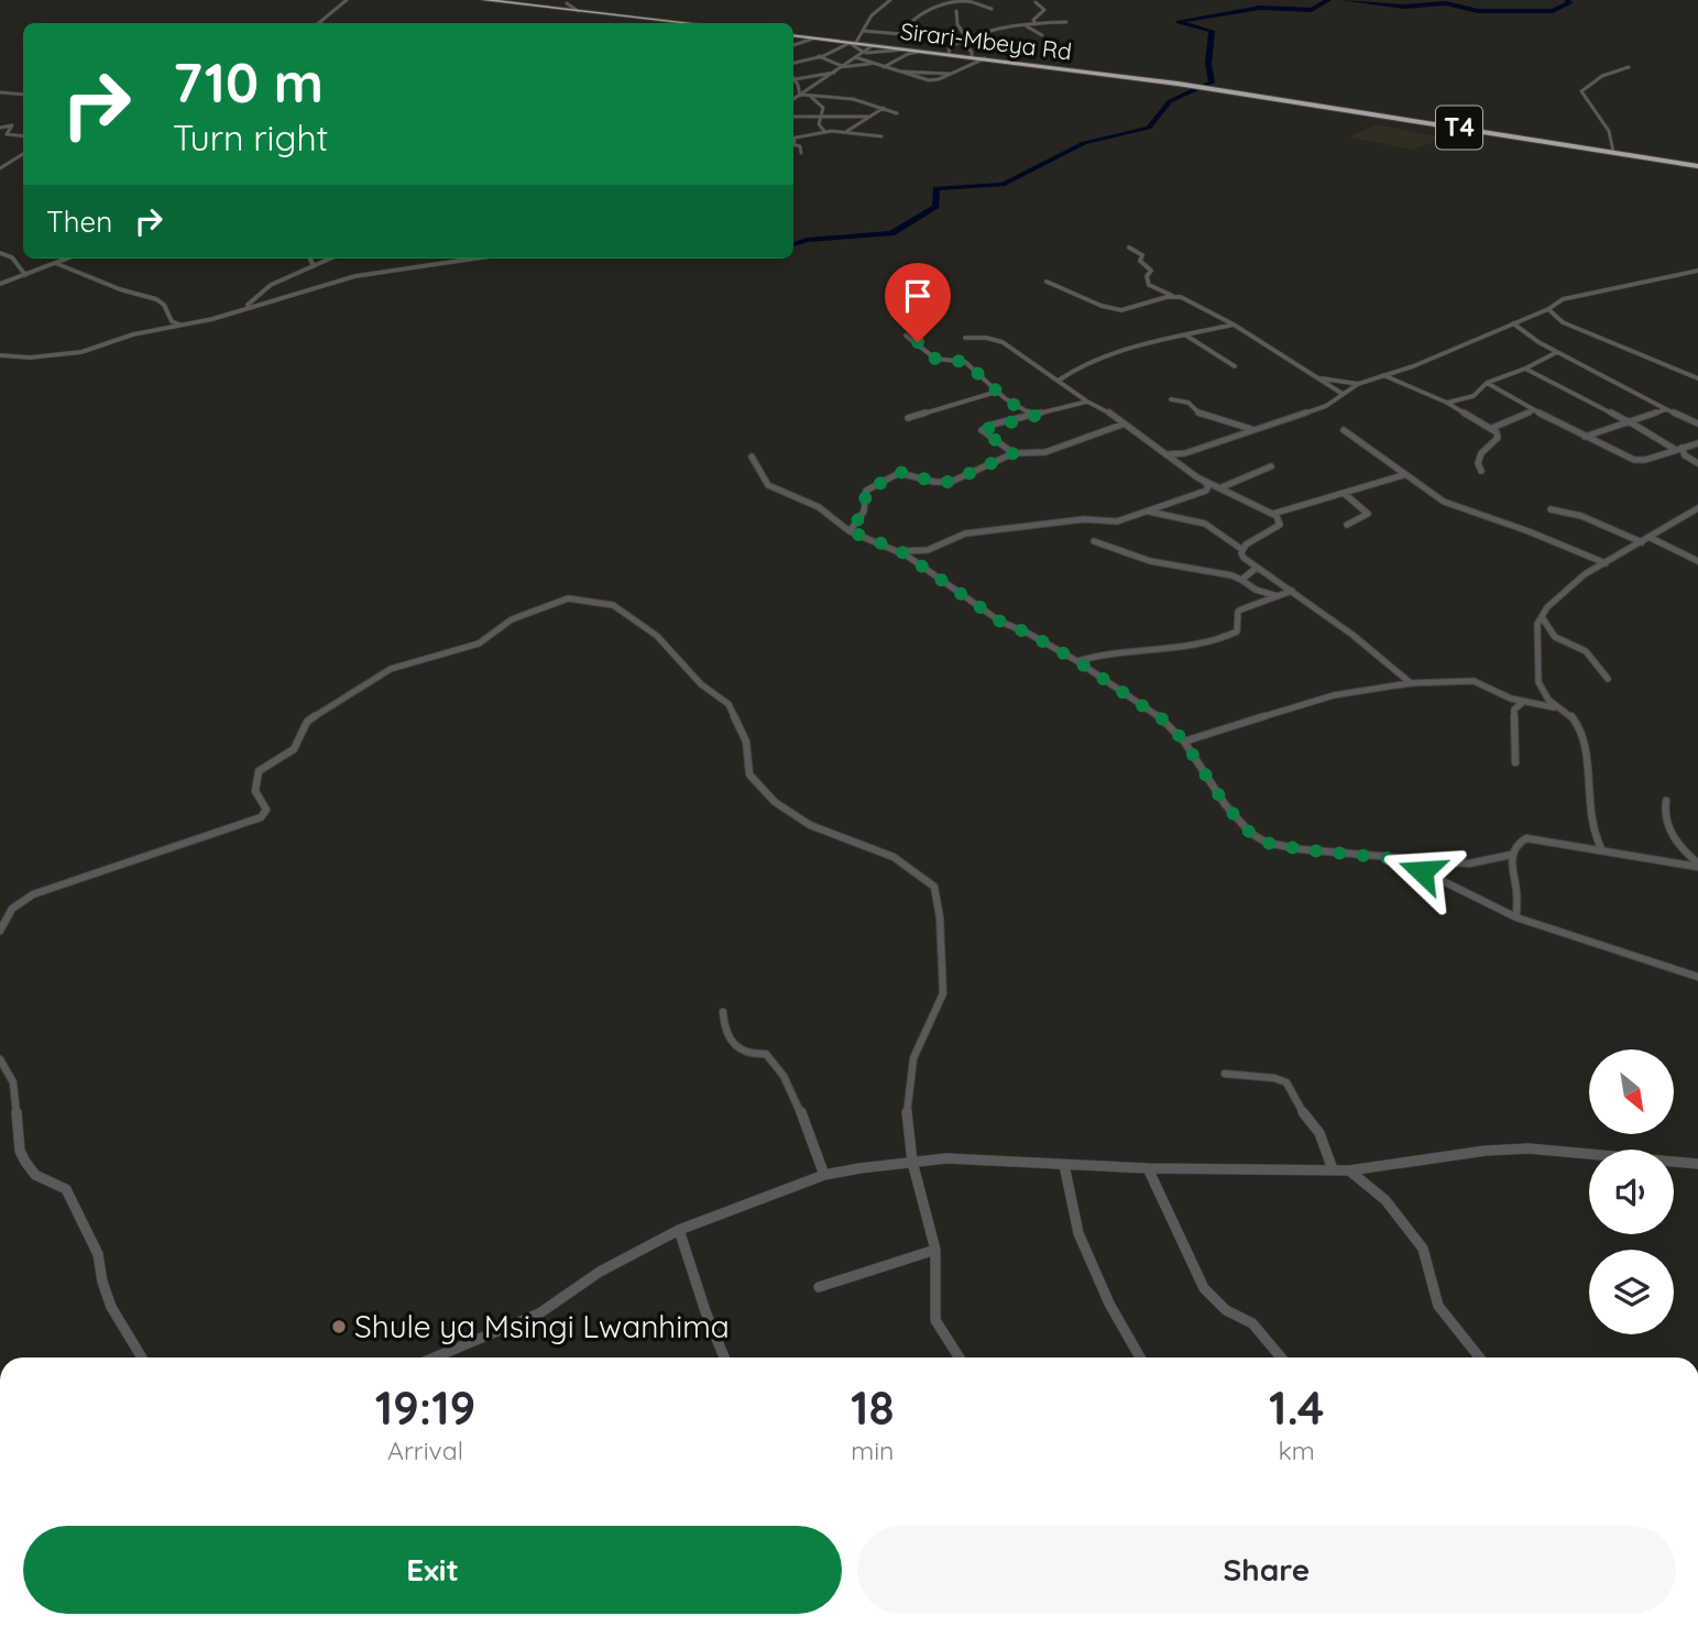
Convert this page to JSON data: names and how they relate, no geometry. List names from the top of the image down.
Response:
{
  "streets": {
    "highway": ["Sirari-Mbeya Rd", "T4"]
  },
  "crossings": [
    ["Sirari-Mbeya Rd", "T4"]
  ],
  "places": ["Shule ya Msingi Lwanhima"],
  "north": "bottom right",
  "page": {
    "turn": ["710 m", "Turn right"],
    "then": "Then",
    "eta": [
      "19:19",
      "Arrival",
      "18",
      "min",
      "1.4",
      "km"
    ],
    "buttons": ["Exit", "Share"]
  }
}
